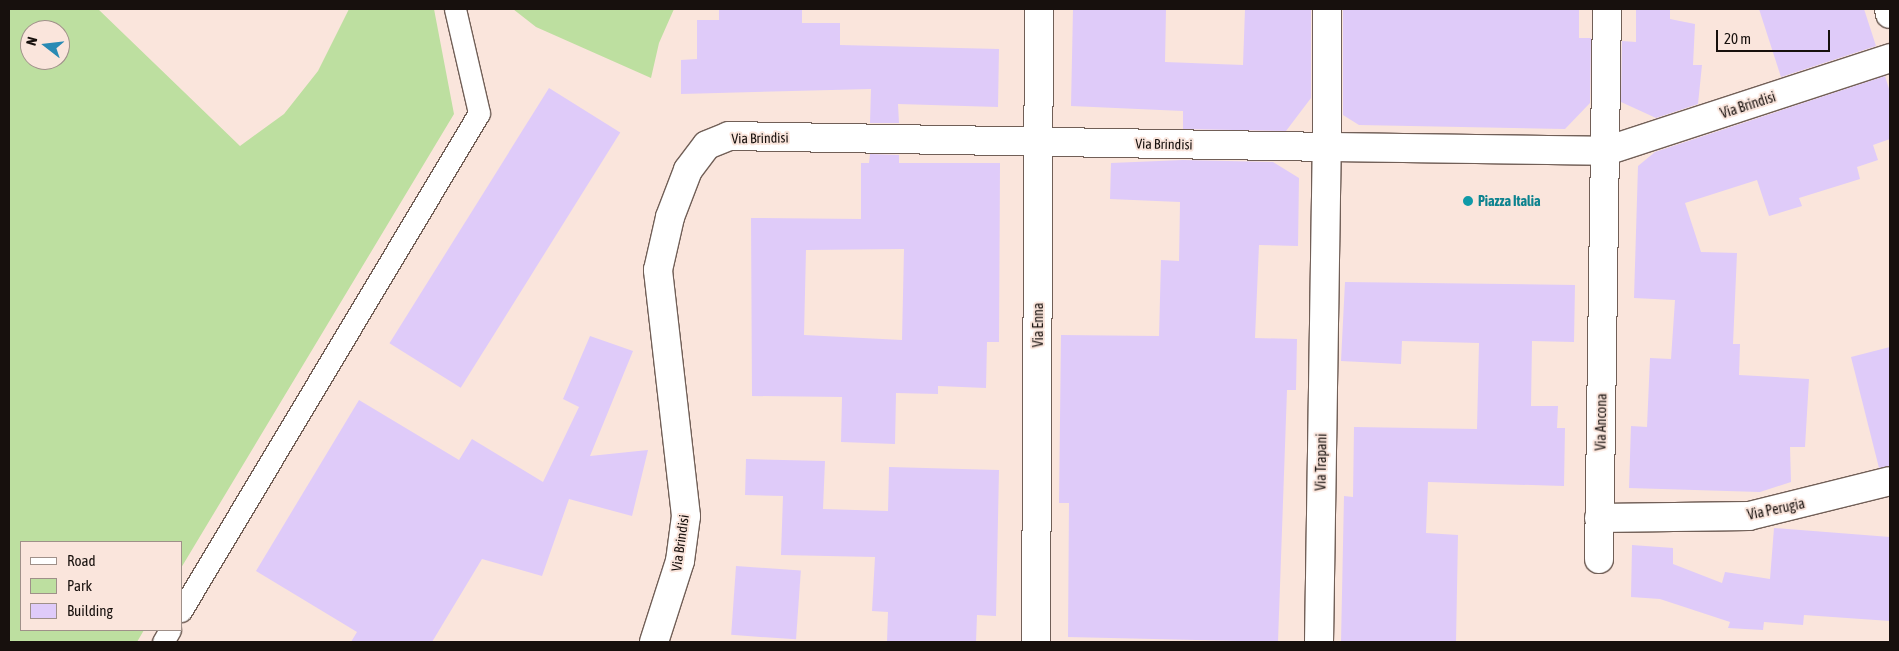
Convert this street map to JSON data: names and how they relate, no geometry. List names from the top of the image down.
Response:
{
  "streets": {
    "street": [
      "Via Brindisi",
      "Via Enna",
      "Via Ancona",
      "Via Trapani",
      "Via Perugia"
    ]
  },
  "crossings": [
    ["Via Brindisi", "Via Enna"],
    ["Via Brindisi", "Via Ancona"],
    ["Via Brindisi", "Via Trapani"],
    ["Via Ancona", "Via Perugia"]
  ],
  "places": ["Piazza Italia"],
  "legend": ["Road", "Park", "Building"],
  "scale_bar": "20 m",
  "north": "left"
}
